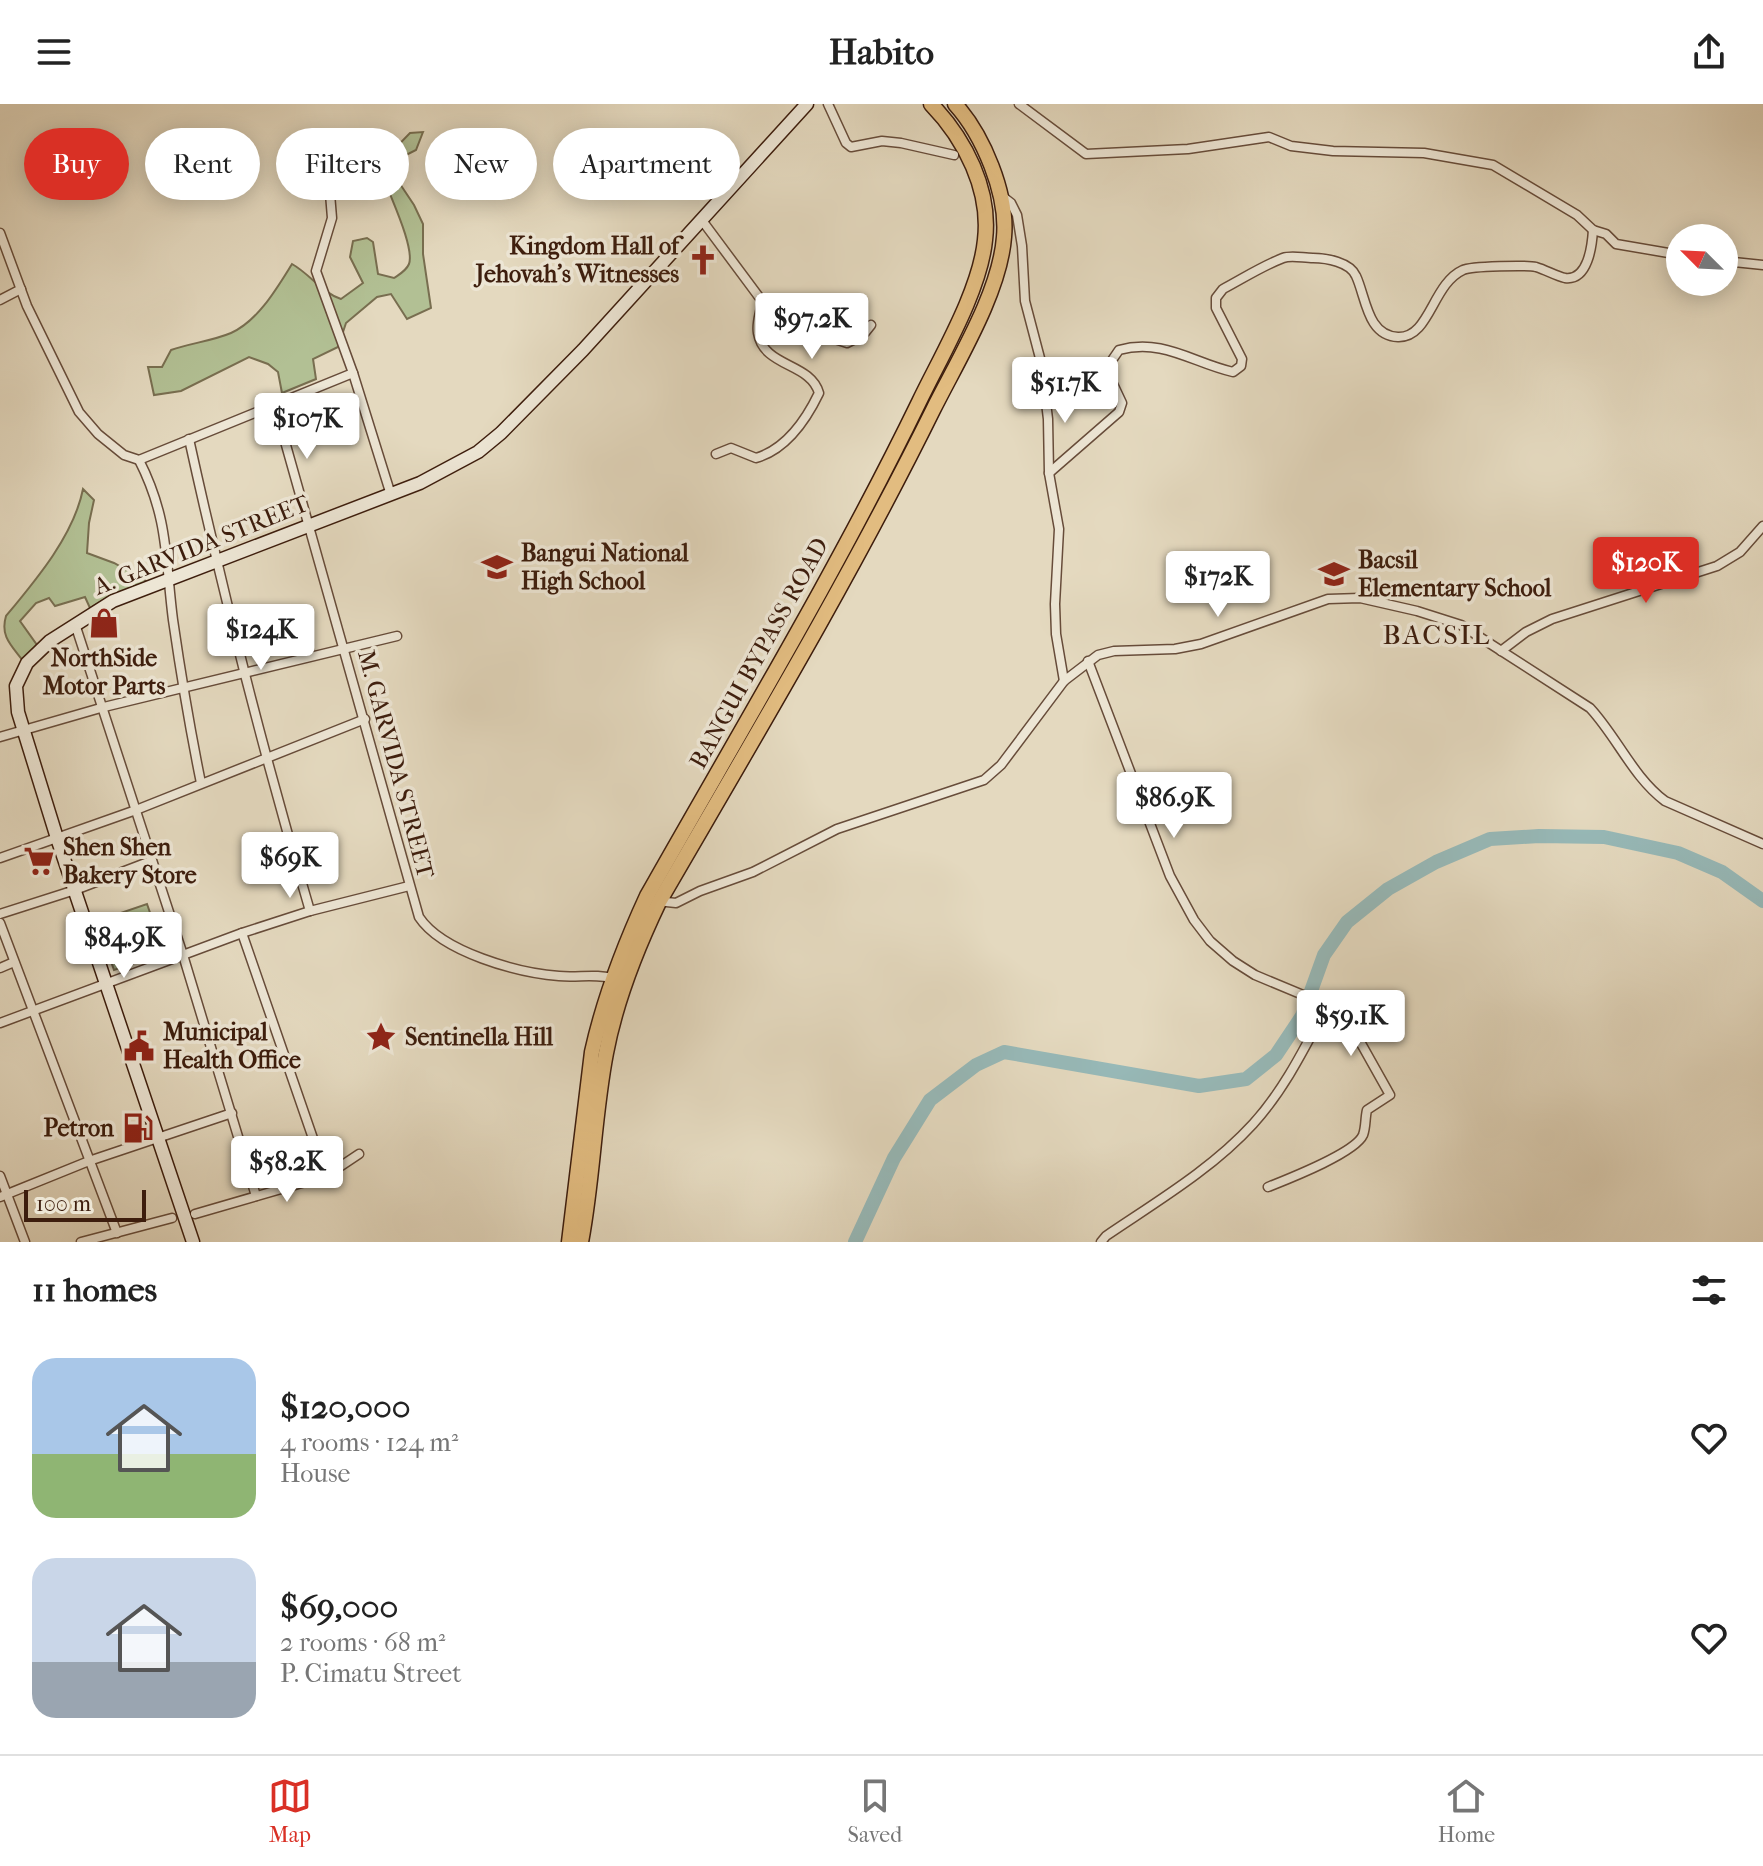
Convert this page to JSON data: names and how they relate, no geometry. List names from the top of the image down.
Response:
{
  "streets": {
    "highway": ["BANGUI BYPASS ROAD"],
    "main road": ["A. GARVIDA STREET"],
    "street": ["M. GARVIDA STREET"]
  },
  "crossings": [
    ["A. GARVIDA STREET", "M. GARVIDA STREET"],
    ["BANGUI BYPASS ROAD", "M. GARVIDA STREET"]
  ],
  "districts": ["BACSIL"],
  "places": {
    "church": ["Kingdom Hall of Jehovah's Witnesses"],
    "school or university": ["Bangui National High School", "Bacsil Elementary School"],
    "shop": ["NorthSide Motor Parts"],
    "supermarket": ["Shen Shen Bakery Store"],
    "place": ["Sentinella Hill"],
    "public building": ["Municipal Health Office"],
    "fuel station": ["Petron"]
  },
  "scale_bar": "100 m",
  "north": "top left",
  "page": {
    "header": "Habito",
    "chip": [
      "Buy",
      "Rent",
      "Filters",
      "New",
      "Apartment"
    ],
    "price": [
      "$97.2K",
      "$51.7K",
      "$107K",
      "$120K",
      "$172K",
      "$124K",
      "$86.9K",
      "$69K",
      "$84.9K",
      "$59.1K",
      "$58.2K"
    ],
    "scale": "100 m",
    "heading": "11 homes",
    "list": [
      {
        "name": "$120,000",
        "note": "4 rooms · 124 m² · House"
      },
      {
        "name": "$69,000",
        "note": "2 rooms · 68 m² · P. Cimatu Street"
      }
    ],
    "tabs": ["Map", "Saved", "Home"]
  }
}
